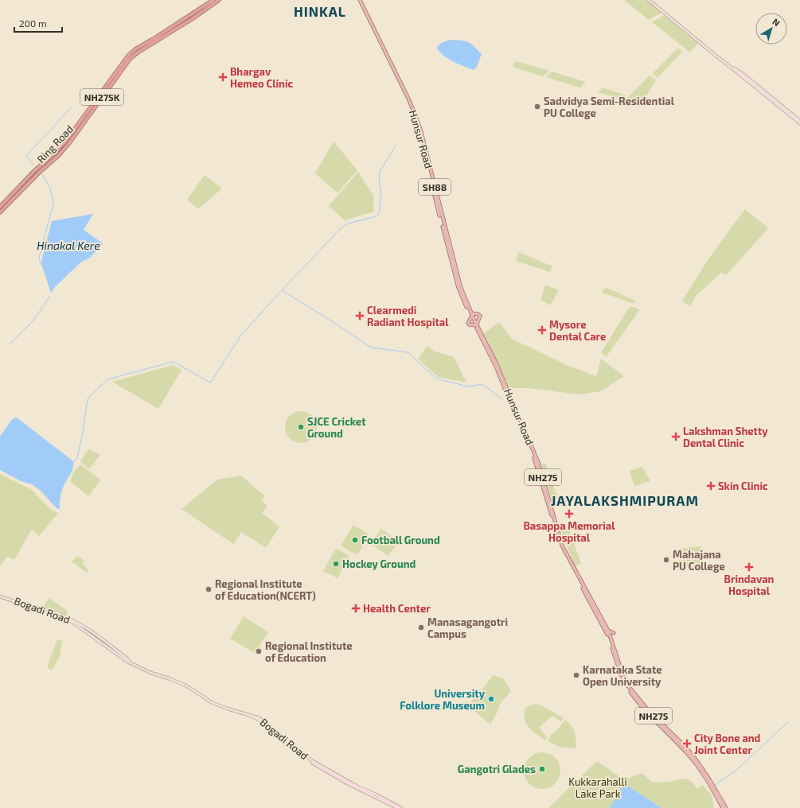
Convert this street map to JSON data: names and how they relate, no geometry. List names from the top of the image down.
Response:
{
  "streets": {
    "highway": ["NH275K", "Ring Road"],
    "main road": [
      "Hunsur Road",
      "SH88",
      "NH275",
      "Bogadi Road"
    ]
  },
  "districts": ["HINKAL", "JAYALAKSHMIPURAM"],
  "water": ["Hinakal Kere"],
  "parks": ["Kukkarahalli Lake Park"],
  "places": {
    "health": [
      "Bhargav Hemeo Clinic",
      "Clearmedi Radiant Hospital",
      "Mysore Dental Care",
      "Lakshman Shetty Dental Clinic",
      "Skin Clinic",
      "Basappa Memorial Hospital",
      "Brindavan Hospital",
      "Health Center",
      "City Bone and Joint Center"
    ],
    "other": [
      "Sadvidya Semi-Residential PU College",
      "SJCE Cricket Ground",
      "Football Ground",
      "Mahajana PU College",
      "Hockey Ground",
      "Regional Institute of Education(NCERT)",
      "Manasagangotri Campus",
      "Regional Institute of Education",
      "Karnataka State Open University",
      "University Folklore Museum",
      "Gangotri Glades"
    ]
  },
  "scale_bar": "200 m",
  "north": "top right"
}
